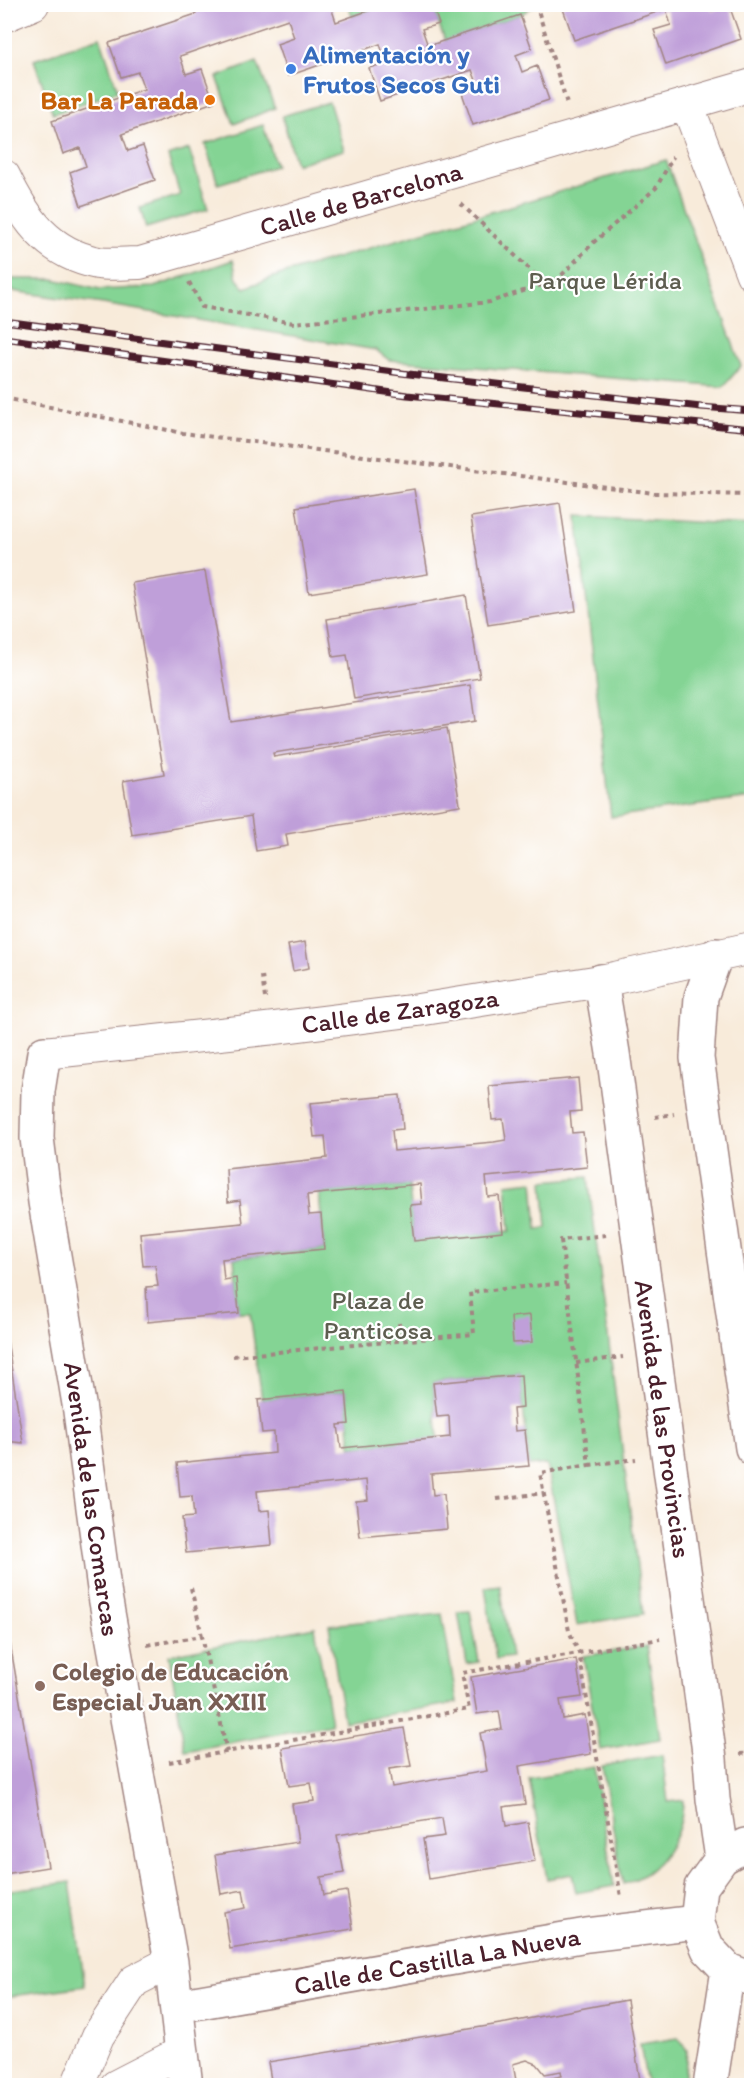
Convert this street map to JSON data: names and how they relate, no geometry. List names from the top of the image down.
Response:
{
  "streets": {
    "main road": ["Avenida de las Provincias", "Avenida de las Comarcas", "Calle de Castilla La Nueva"],
    "street": ["Calle de Barcelona", "Calle de Zaragoza"]
  },
  "crossings": [
    ["Calle de Zaragoza", "Avenida de las Provincias"],
    ["Calle de Zaragoza", "Avenida de las Comarcas"],
    ["Avenida de las Comarcas", "Calle de Castilla La Nueva"]
  ],
  "parks": ["Parque Lérida", "Plaza de Panticosa"],
  "places": ["Alimentación y Frutos Secos Guti", "Bar La Parada", "Colegio de Educación Especial Juan XXIII"]
}
